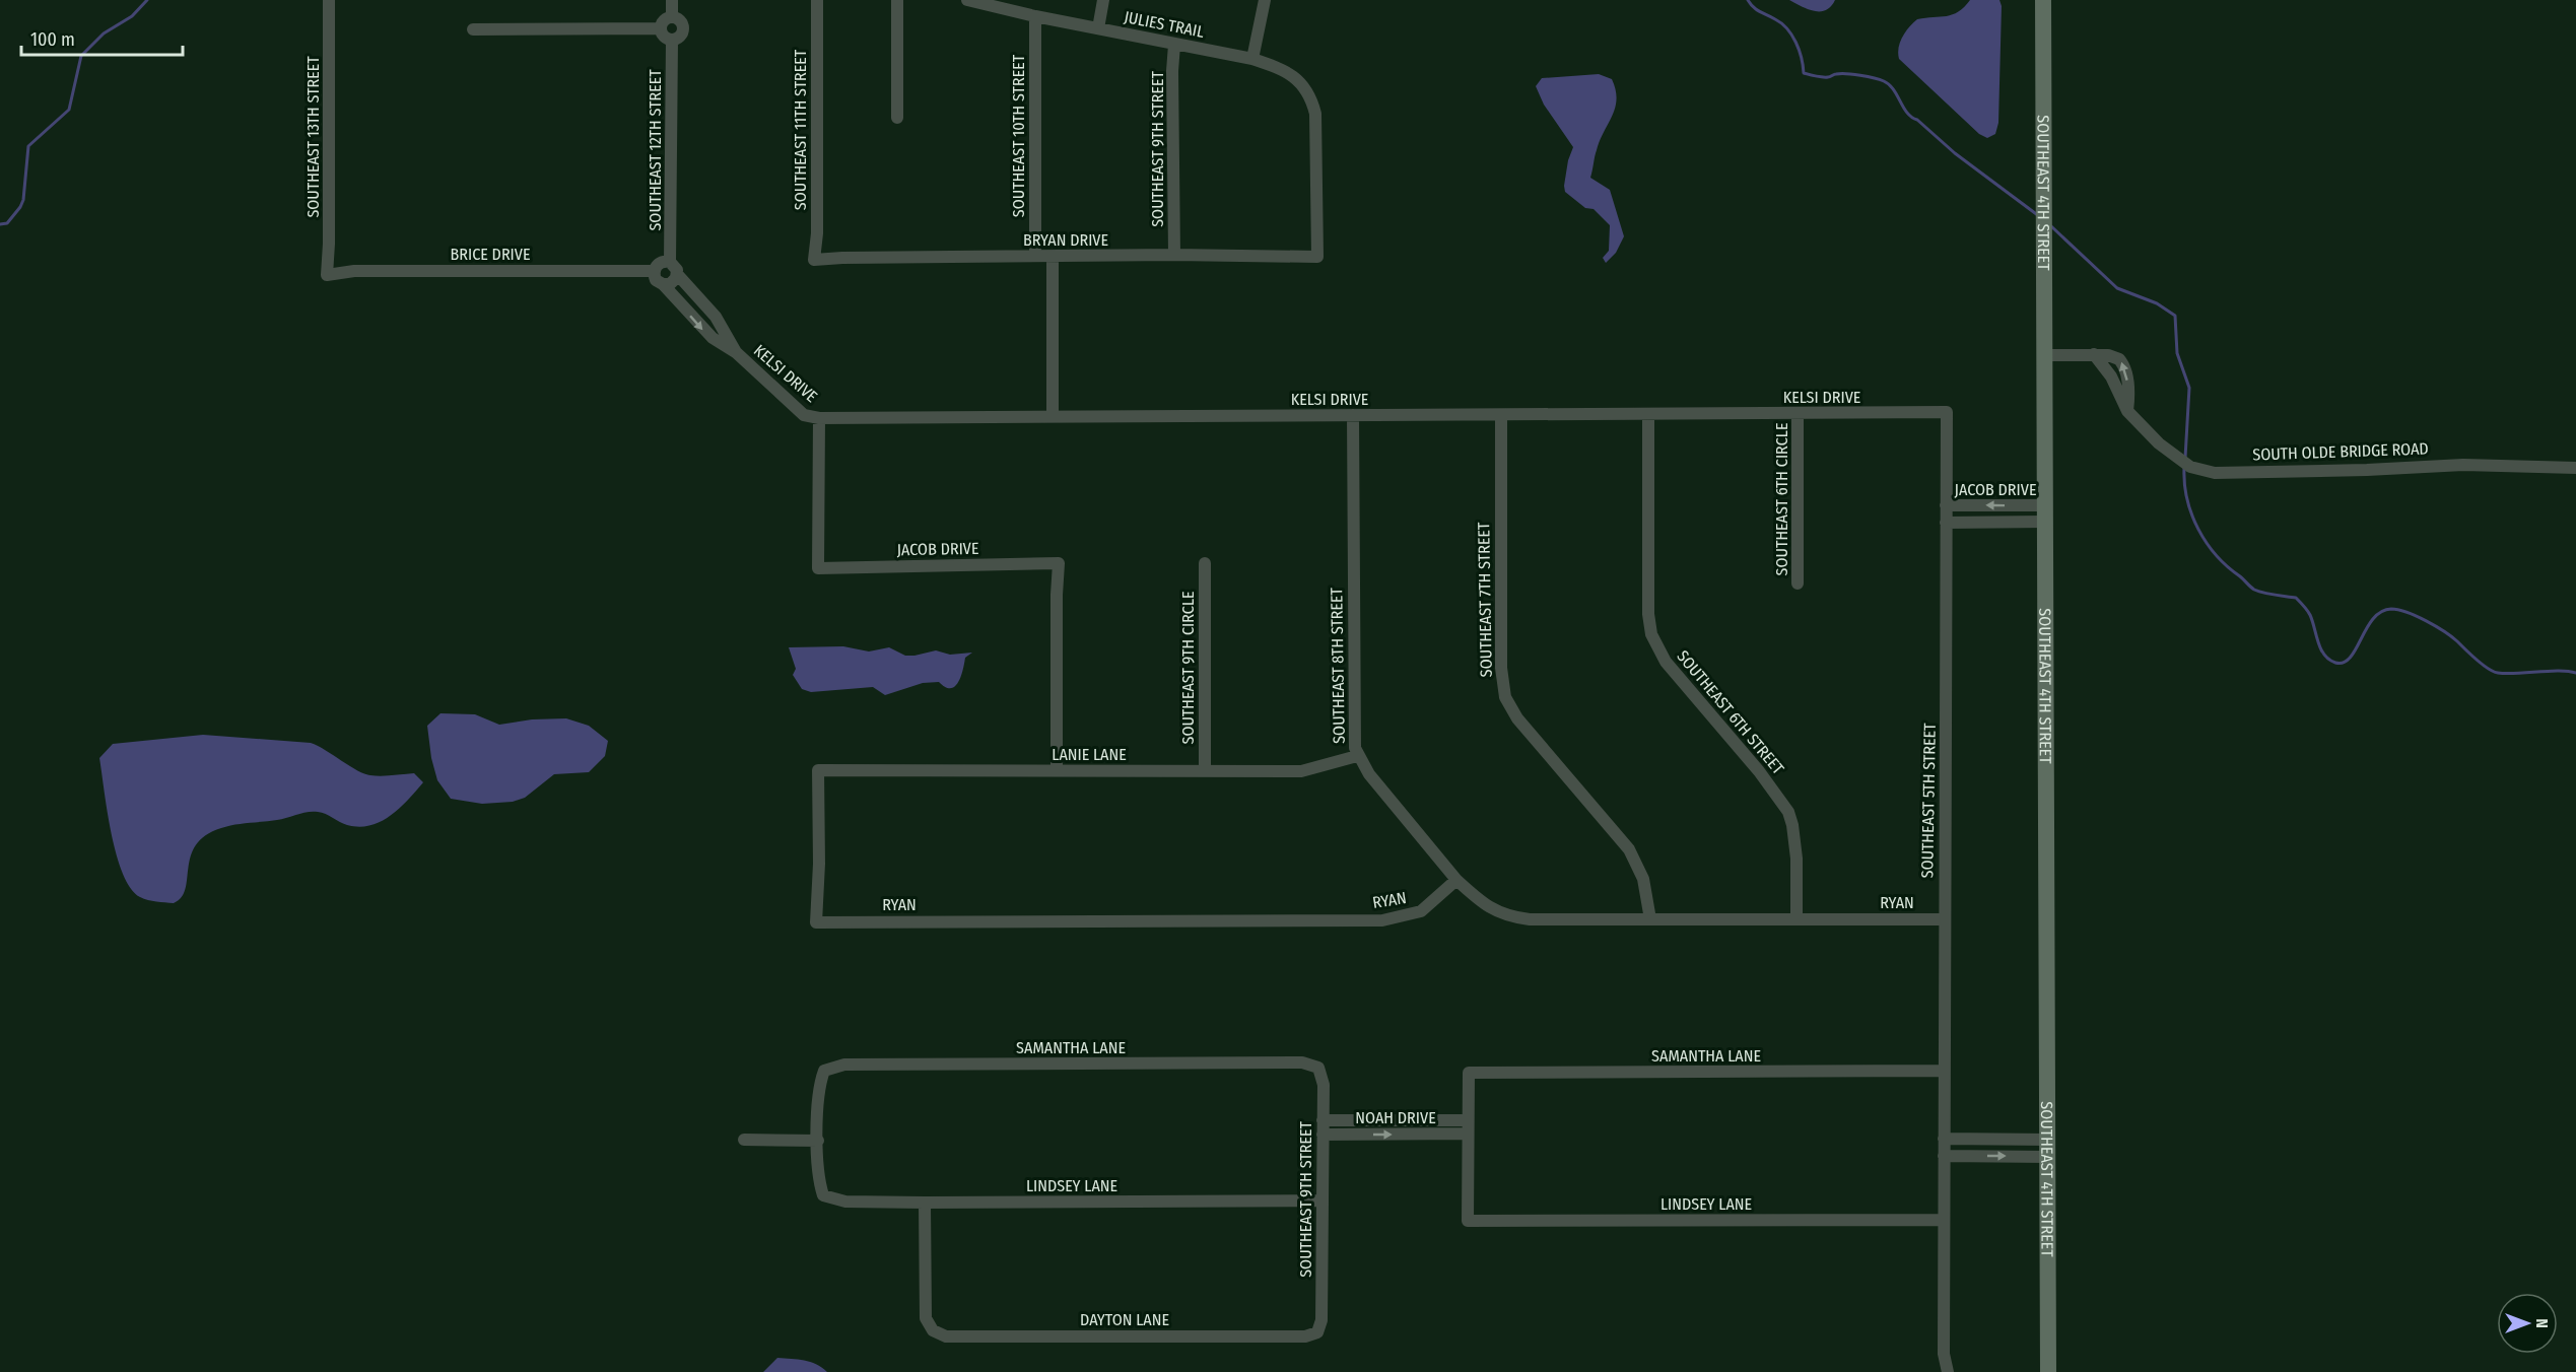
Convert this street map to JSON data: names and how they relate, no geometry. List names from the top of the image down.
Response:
{
  "streets": {
    "main road": ["SOUTHEAST 4TH STREET"],
    "street": [
      "JULIES TRAIL",
      "SOUTHEAST 11TH STREET",
      "SOUTHEAST 10TH STREET",
      "SOUTHEAST 13TH STREET",
      "SOUTHEAST 9TH STREET",
      "SOUTHEAST 12TH STREET",
      "BRYAN DRIVE",
      "BRICE DRIVE",
      "KELSI DRIVE",
      "SOUTH OLDE BRIDGE ROAD",
      "JACOB DRIVE",
      "SOUTHEAST 6TH CIRCLE",
      "SOUTHEAST 7TH STREET",
      "SOUTHEAST 8TH STREET",
      "SOUTHEAST 9TH CIRCLE",
      "SOUTHEAST 6TH STREET",
      "LANIE LANE",
      "SOUTHEAST 5TH STREET",
      "RYAN",
      "SAMANTHA LANE",
      "NOAH DRIVE",
      "LINDSEY LANE",
      "DAYTON LANE"
    ]
  },
  "crossings": [
    ["JULIES TRAIL", "SOUTHEAST 10TH STREET"],
    ["JULIES TRAIL", "SOUTHEAST 9TH STREET"],
    ["JULIES TRAIL", "BRYAN DRIVE"],
    ["SOUTHEAST 11TH STREET", "BRYAN DRIVE"],
    ["SOUTHEAST 10TH STREET", "BRYAN DRIVE"],
    ["SOUTHEAST 13TH STREET", "BRICE DRIVE"],
    ["SOUTHEAST 9TH STREET", "BRYAN DRIVE"],
    ["SOUTHEAST 9TH STREET", "SAMANTHA LANE"],
    ["SOUTHEAST 9TH STREET", "NOAH DRIVE"],
    ["SOUTHEAST 9TH STREET", "LINDSEY LANE"],
    ["SOUTHEAST 9TH STREET", "DAYTON LANE"],
    ["SOUTHEAST 12TH STREET", "BRICE DRIVE"],
    ["SOUTHEAST 12TH STREET", "KELSI DRIVE"],
    ["SOUTHEAST 4TH STREET", "SOUTH OLDE BRIDGE ROAD"],
    ["SOUTHEAST 4TH STREET", "JACOB DRIVE"],
    ["BRICE DRIVE", "KELSI DRIVE"],
    ["KELSI DRIVE", "JACOB DRIVE"],
    ["KELSI DRIVE", "SOUTHEAST 6TH CIRCLE"],
    ["KELSI DRIVE", "SOUTHEAST 7TH STREET"],
    ["KELSI DRIVE", "SOUTHEAST 8TH STREET"],
    ["KELSI DRIVE", "SOUTHEAST 6TH STREET"],
    ["KELSI DRIVE", "SOUTHEAST 5TH STREET"],
    ["JACOB DRIVE", "LANIE LANE"],
    ["JACOB DRIVE", "SOUTHEAST 5TH STREET"],
    ["SOUTHEAST 7TH STREET", "RYAN"],
    ["SOUTHEAST 8TH STREET", "LANIE LANE"],
    ["SOUTHEAST 8TH STREET", "RYAN"],
    ["SOUTHEAST 9TH CIRCLE", "LANIE LANE"],
    ["SOUTHEAST 6TH STREET", "RYAN"],
    ["LANIE LANE", "RYAN"],
    ["SOUTHEAST 5TH STREET", "RYAN"],
    ["SOUTHEAST 5TH STREET", "SAMANTHA LANE"],
    ["SOUTHEAST 5TH STREET", "LINDSEY LANE"],
    ["SAMANTHA LANE", "NOAH DRIVE"],
    ["SAMANTHA LANE", "LINDSEY LANE"],
    ["NOAH DRIVE", "LINDSEY LANE"],
    ["LINDSEY LANE", "DAYTON LANE"]
  ],
  "scale_bar": "100 m",
  "north": "right"
}
